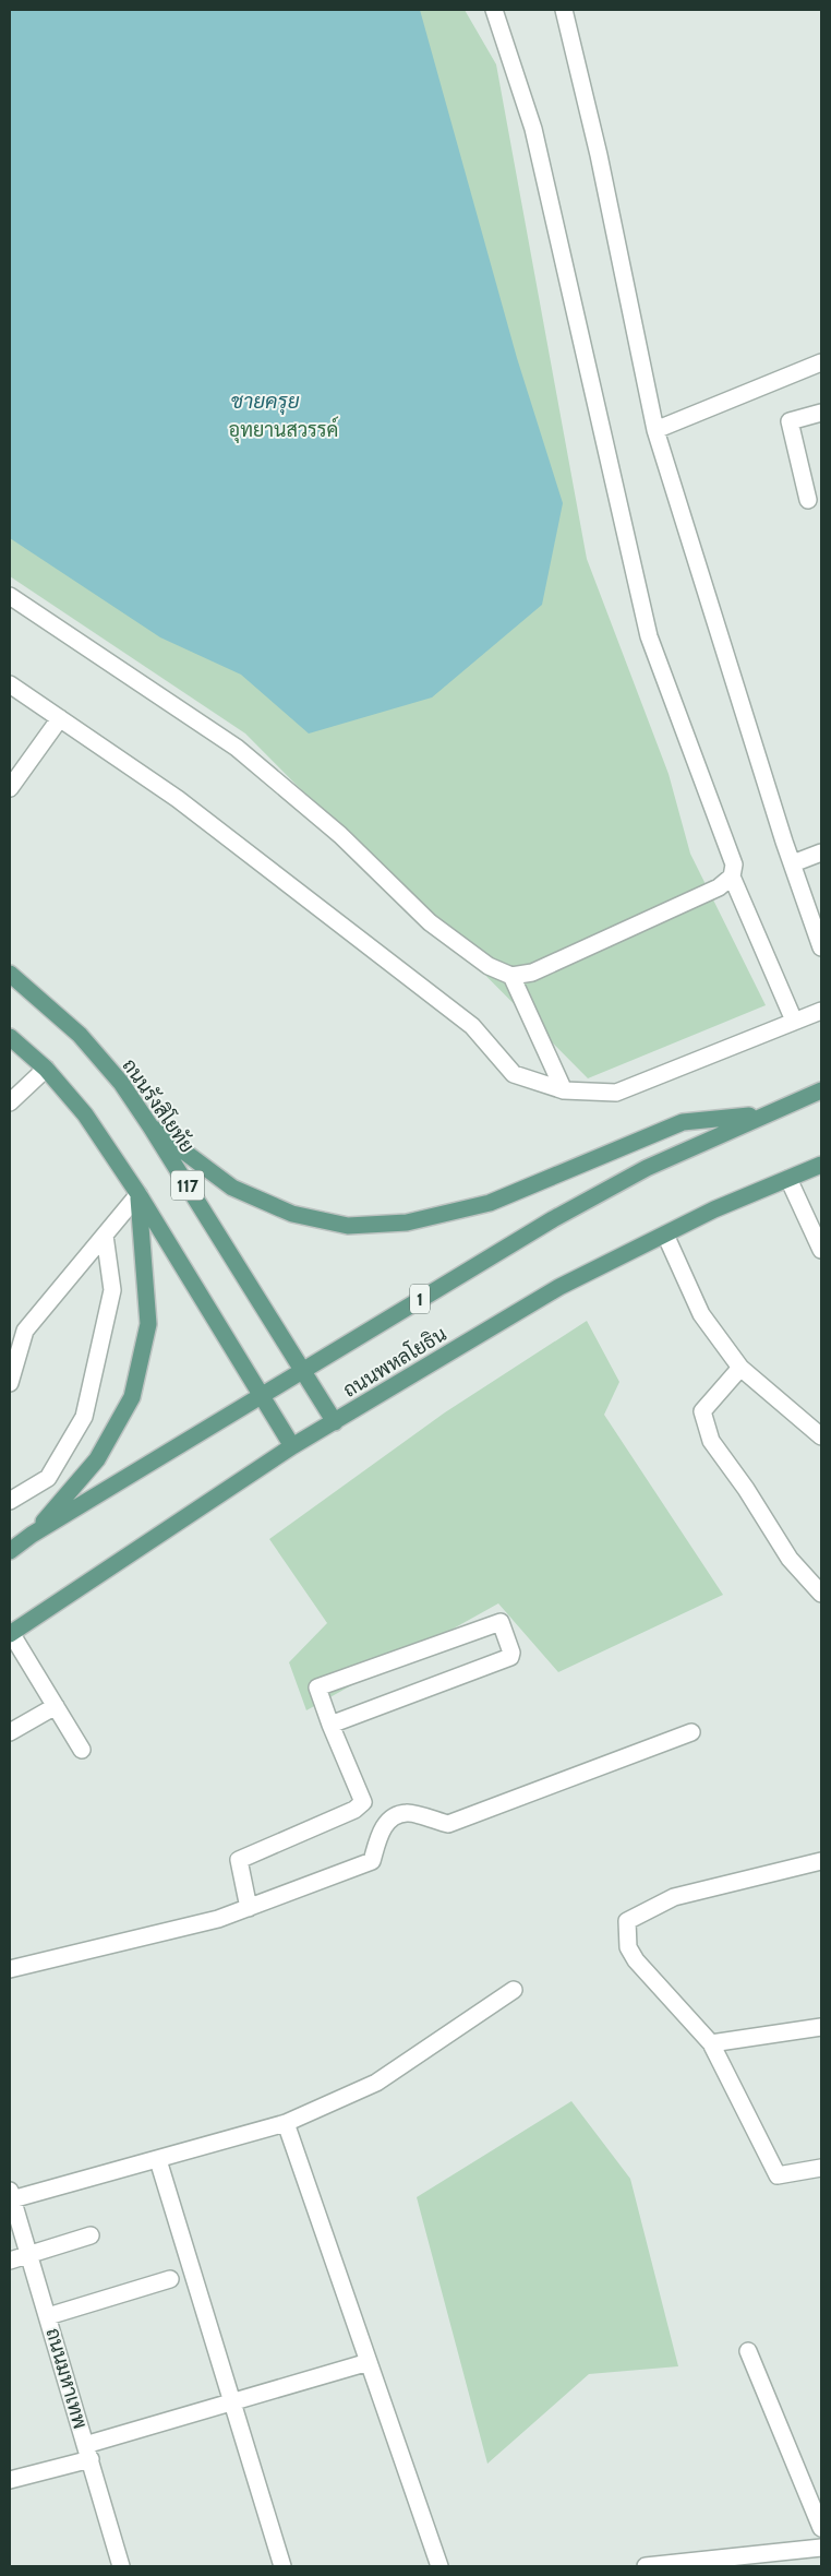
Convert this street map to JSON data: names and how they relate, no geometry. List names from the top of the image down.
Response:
{
  "streets": {
    "main road": [
      "ถนนรังสิโยทัย",
      "117",
      "1",
      "ถนนพหลโยธิน"
    ],
    "street": ["ถนนมหาเทพ"]
  },
  "crossings": [
    ["ถนนรังสิโยทัย", "1"],
    ["ถนนรังสิโยทัย", "ถนนพหลโยธิน"],
    ["117", "1"],
    ["117", "ถนนพหลโยธิน"]
  ],
  "water": ["ชายครุย"],
  "parks": ["อุทยานสวรรค์"]
}
